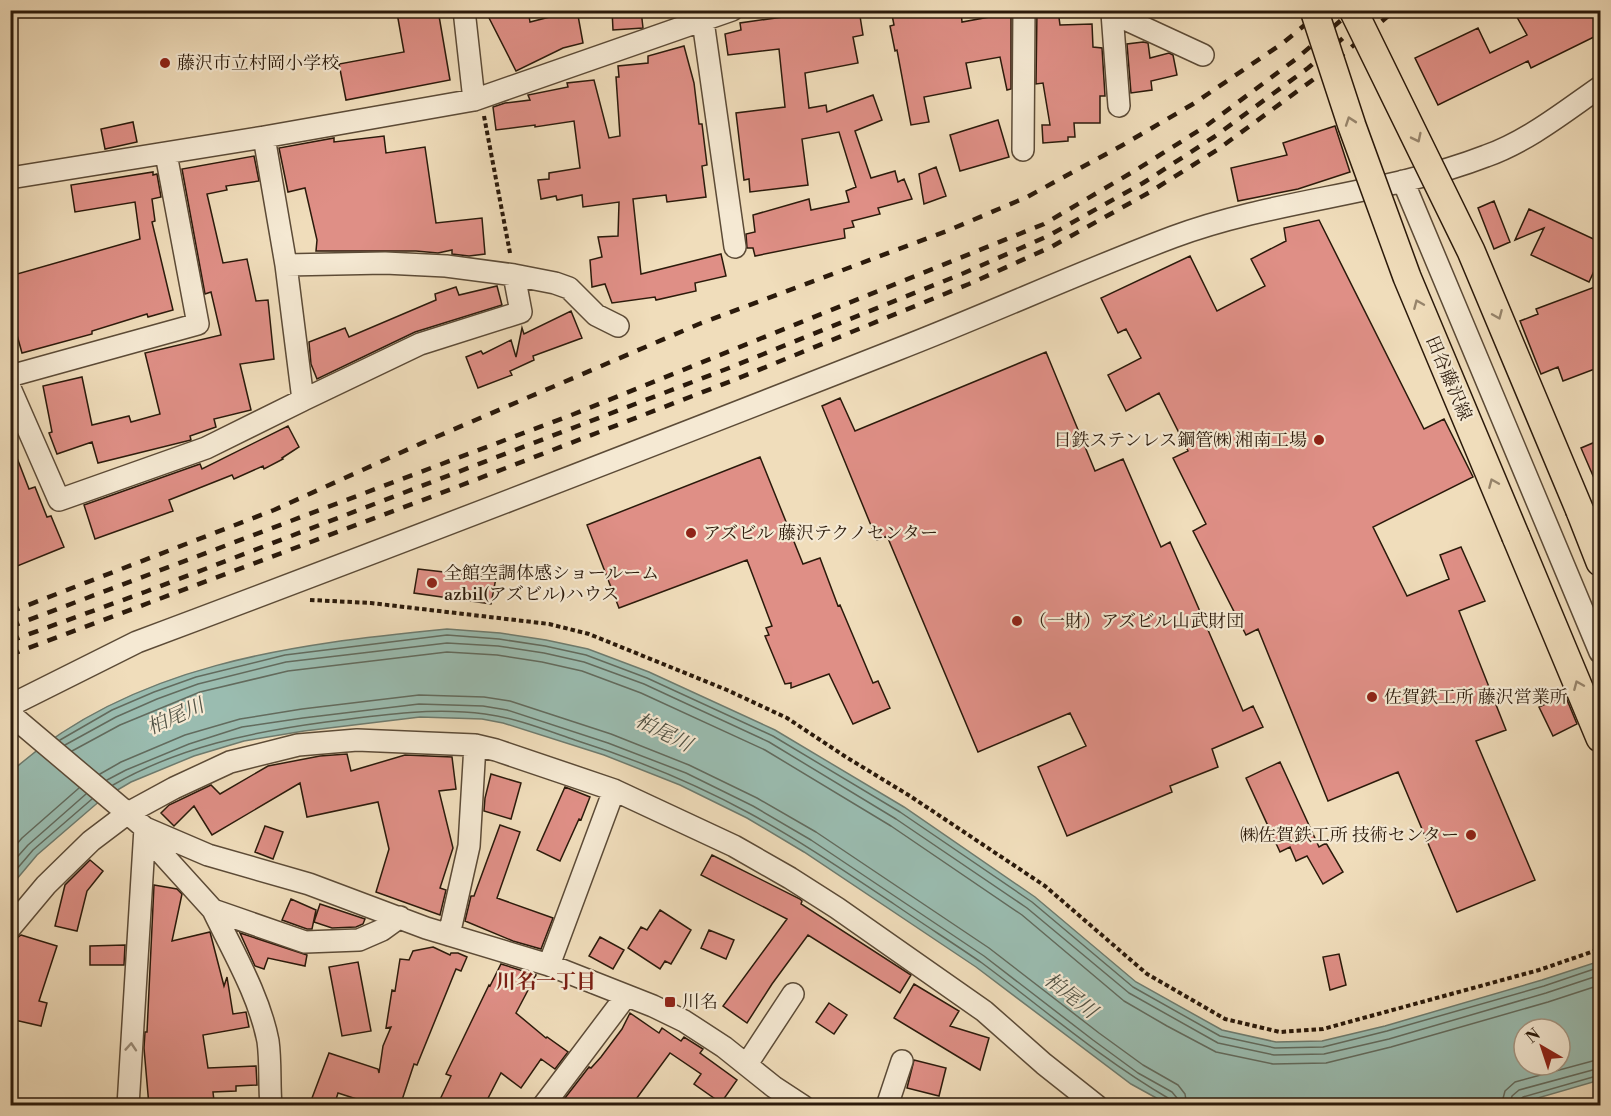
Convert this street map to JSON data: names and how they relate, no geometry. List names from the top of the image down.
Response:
{
  "streets": {
    "main road": ["田谷藤沢線"]
  },
  "districts": ["川名一丁目"],
  "water": ["柏尾川"],
  "places": {
    "other": [
      "藤沢市立村岡小学校",
      "日鉄ステンレス鋼管㈱ 湘南工場",
      "アズビル 藤沢テクノセンター",
      "全館空調体感ショールーム azbil(アズビル)ハウス",
      "（一財）アズビル山武財団",
      "佐賀鉄工所 藤沢営業所",
      "㈱佐賀鉄工所 技術センター"
    ],
    "transit": ["川名"]
  },
  "north": "top left"
}
